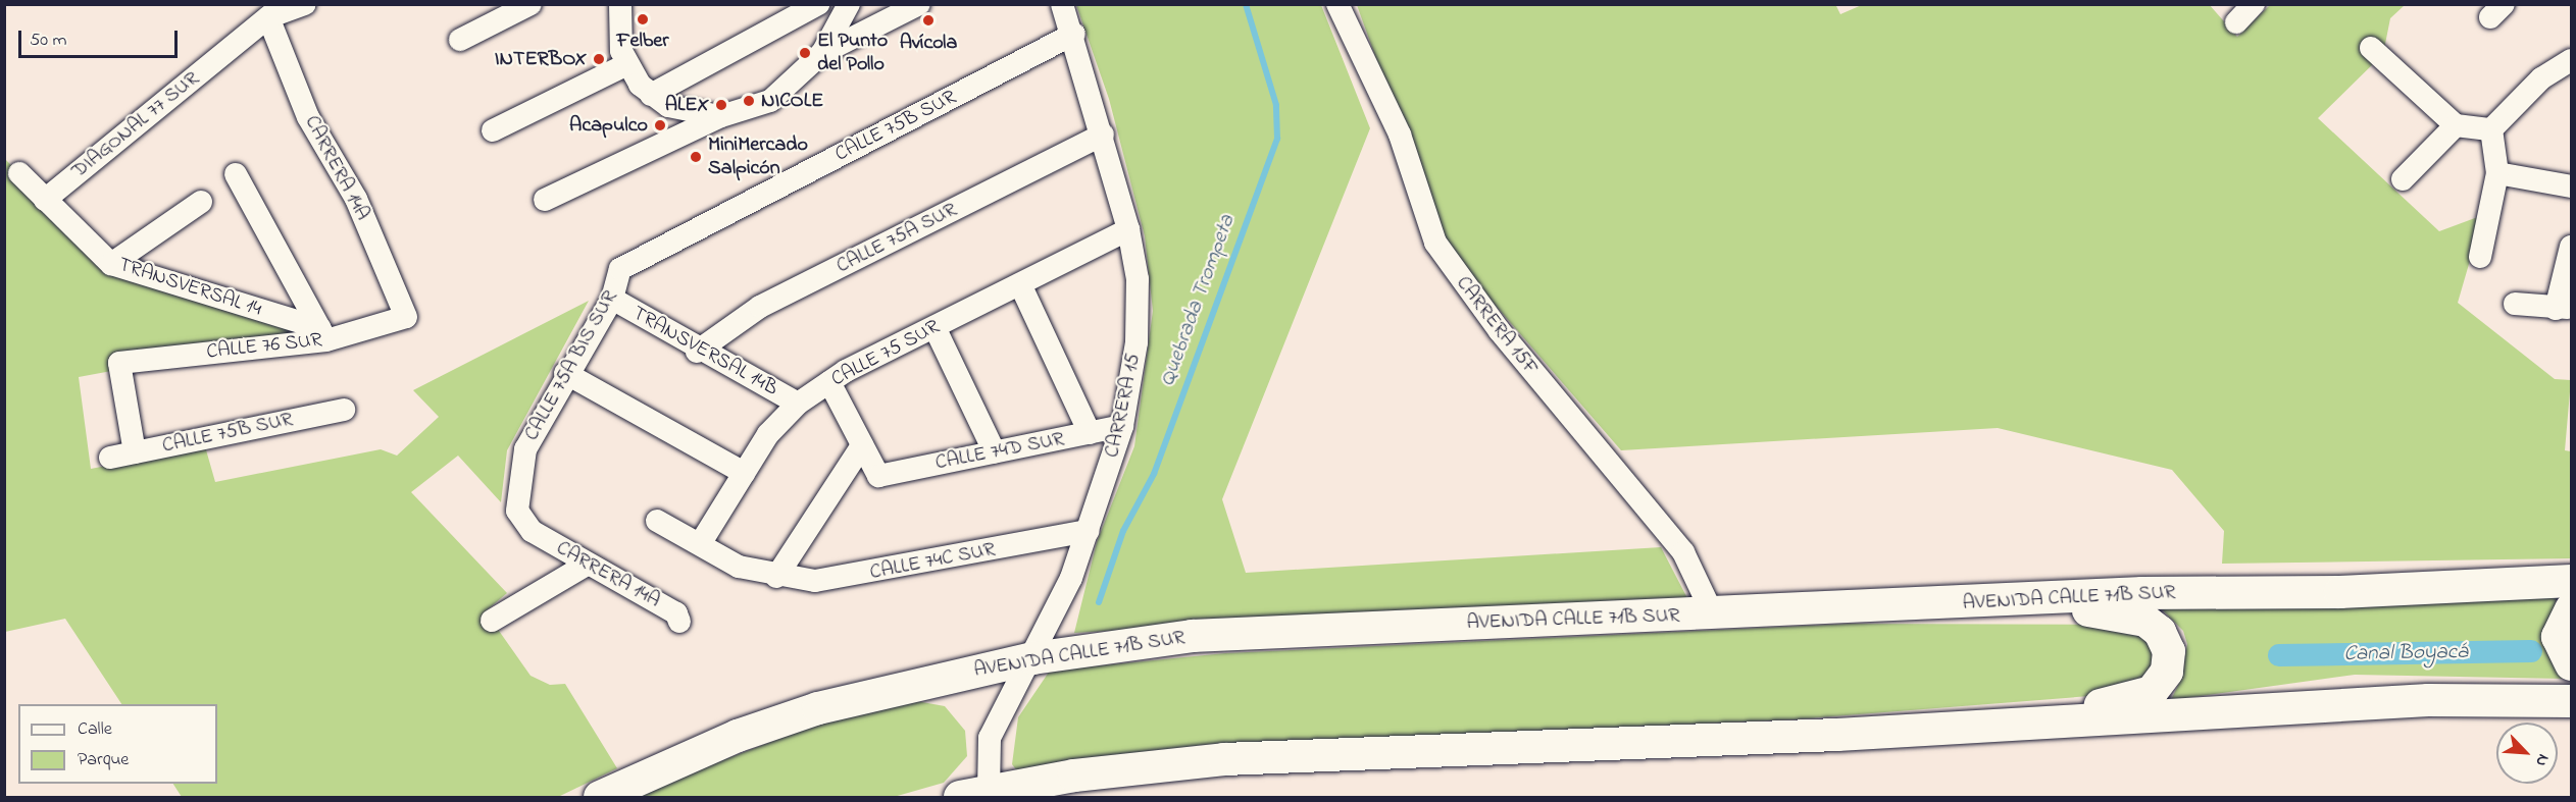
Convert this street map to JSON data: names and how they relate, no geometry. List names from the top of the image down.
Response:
{
  "streets": {
    "highway": ["AVENIDA CALLE 71B SUR"],
    "street": [
      "DIAGONAL 77 SUR",
      "CALLE 75B SUR",
      "CARRERA 14A",
      "CALLE 75A SUR",
      "TRANSVERSAL 14",
      "CARRERA 15F",
      "CALLE 76 SUR",
      "TRANSVERSAL 14B",
      "CALLE 75 SUR",
      "CALLE 75A BIS SUR",
      "CARRERA 15",
      "CALLE 74D SUR",
      "CALLE 74C SUR"
    ]
  },
  "crossings": [
    ["DIAGONAL 77 SUR", "CARRERA 14A"],
    ["DIAGONAL 77 SUR", "TRANSVERSAL 14"],
    ["CALLE 75B SUR", "CALLE 76 SUR"],
    ["CALLE 75B SUR", "CALLE 75A BIS SUR"],
    ["CALLE 75B SUR", "CARRERA 15"],
    ["CARRERA 14A", "CALLE 76 SUR"],
    ["CARRERA 14A", "CALLE 75A BIS SUR"],
    ["CALLE 75A SUR", "TRANSVERSAL 14B"],
    ["CALLE 75A SUR", "CARRERA 15"],
    ["TRANSVERSAL 14", "CALLE 76 SUR"],
    ["CARRERA 15F", "AVENIDA CALLE 71B SUR"],
    ["TRANSVERSAL 14B", "CALLE 75 SUR"],
    ["TRANSVERSAL 14B", "CALLE 75A BIS SUR"],
    ["CALLE 75 SUR", "CARRERA 15"],
    ["CALLE 75 SUR", "CALLE 74C SUR"],
    ["CARRERA 15", "CALLE 74D SUR"],
    ["CARRERA 15", "CALLE 74C SUR"],
    ["CARRERA 15", "AVENIDA CALLE 71B SUR"]
  ],
  "water": ["Quebrada Trompeta", "Canal Boyacá"],
  "places": [
    "Felber",
    "Avícola",
    "El Punto del Pollo",
    "INTERBOX",
    "NICOLE",
    "ALEX",
    "Acapulco",
    "MiniMercado Salpicón"
  ],
  "legend": ["Calle", "Parque"],
  "scale_bar": "50 m",
  "north": "bottom right"
}
